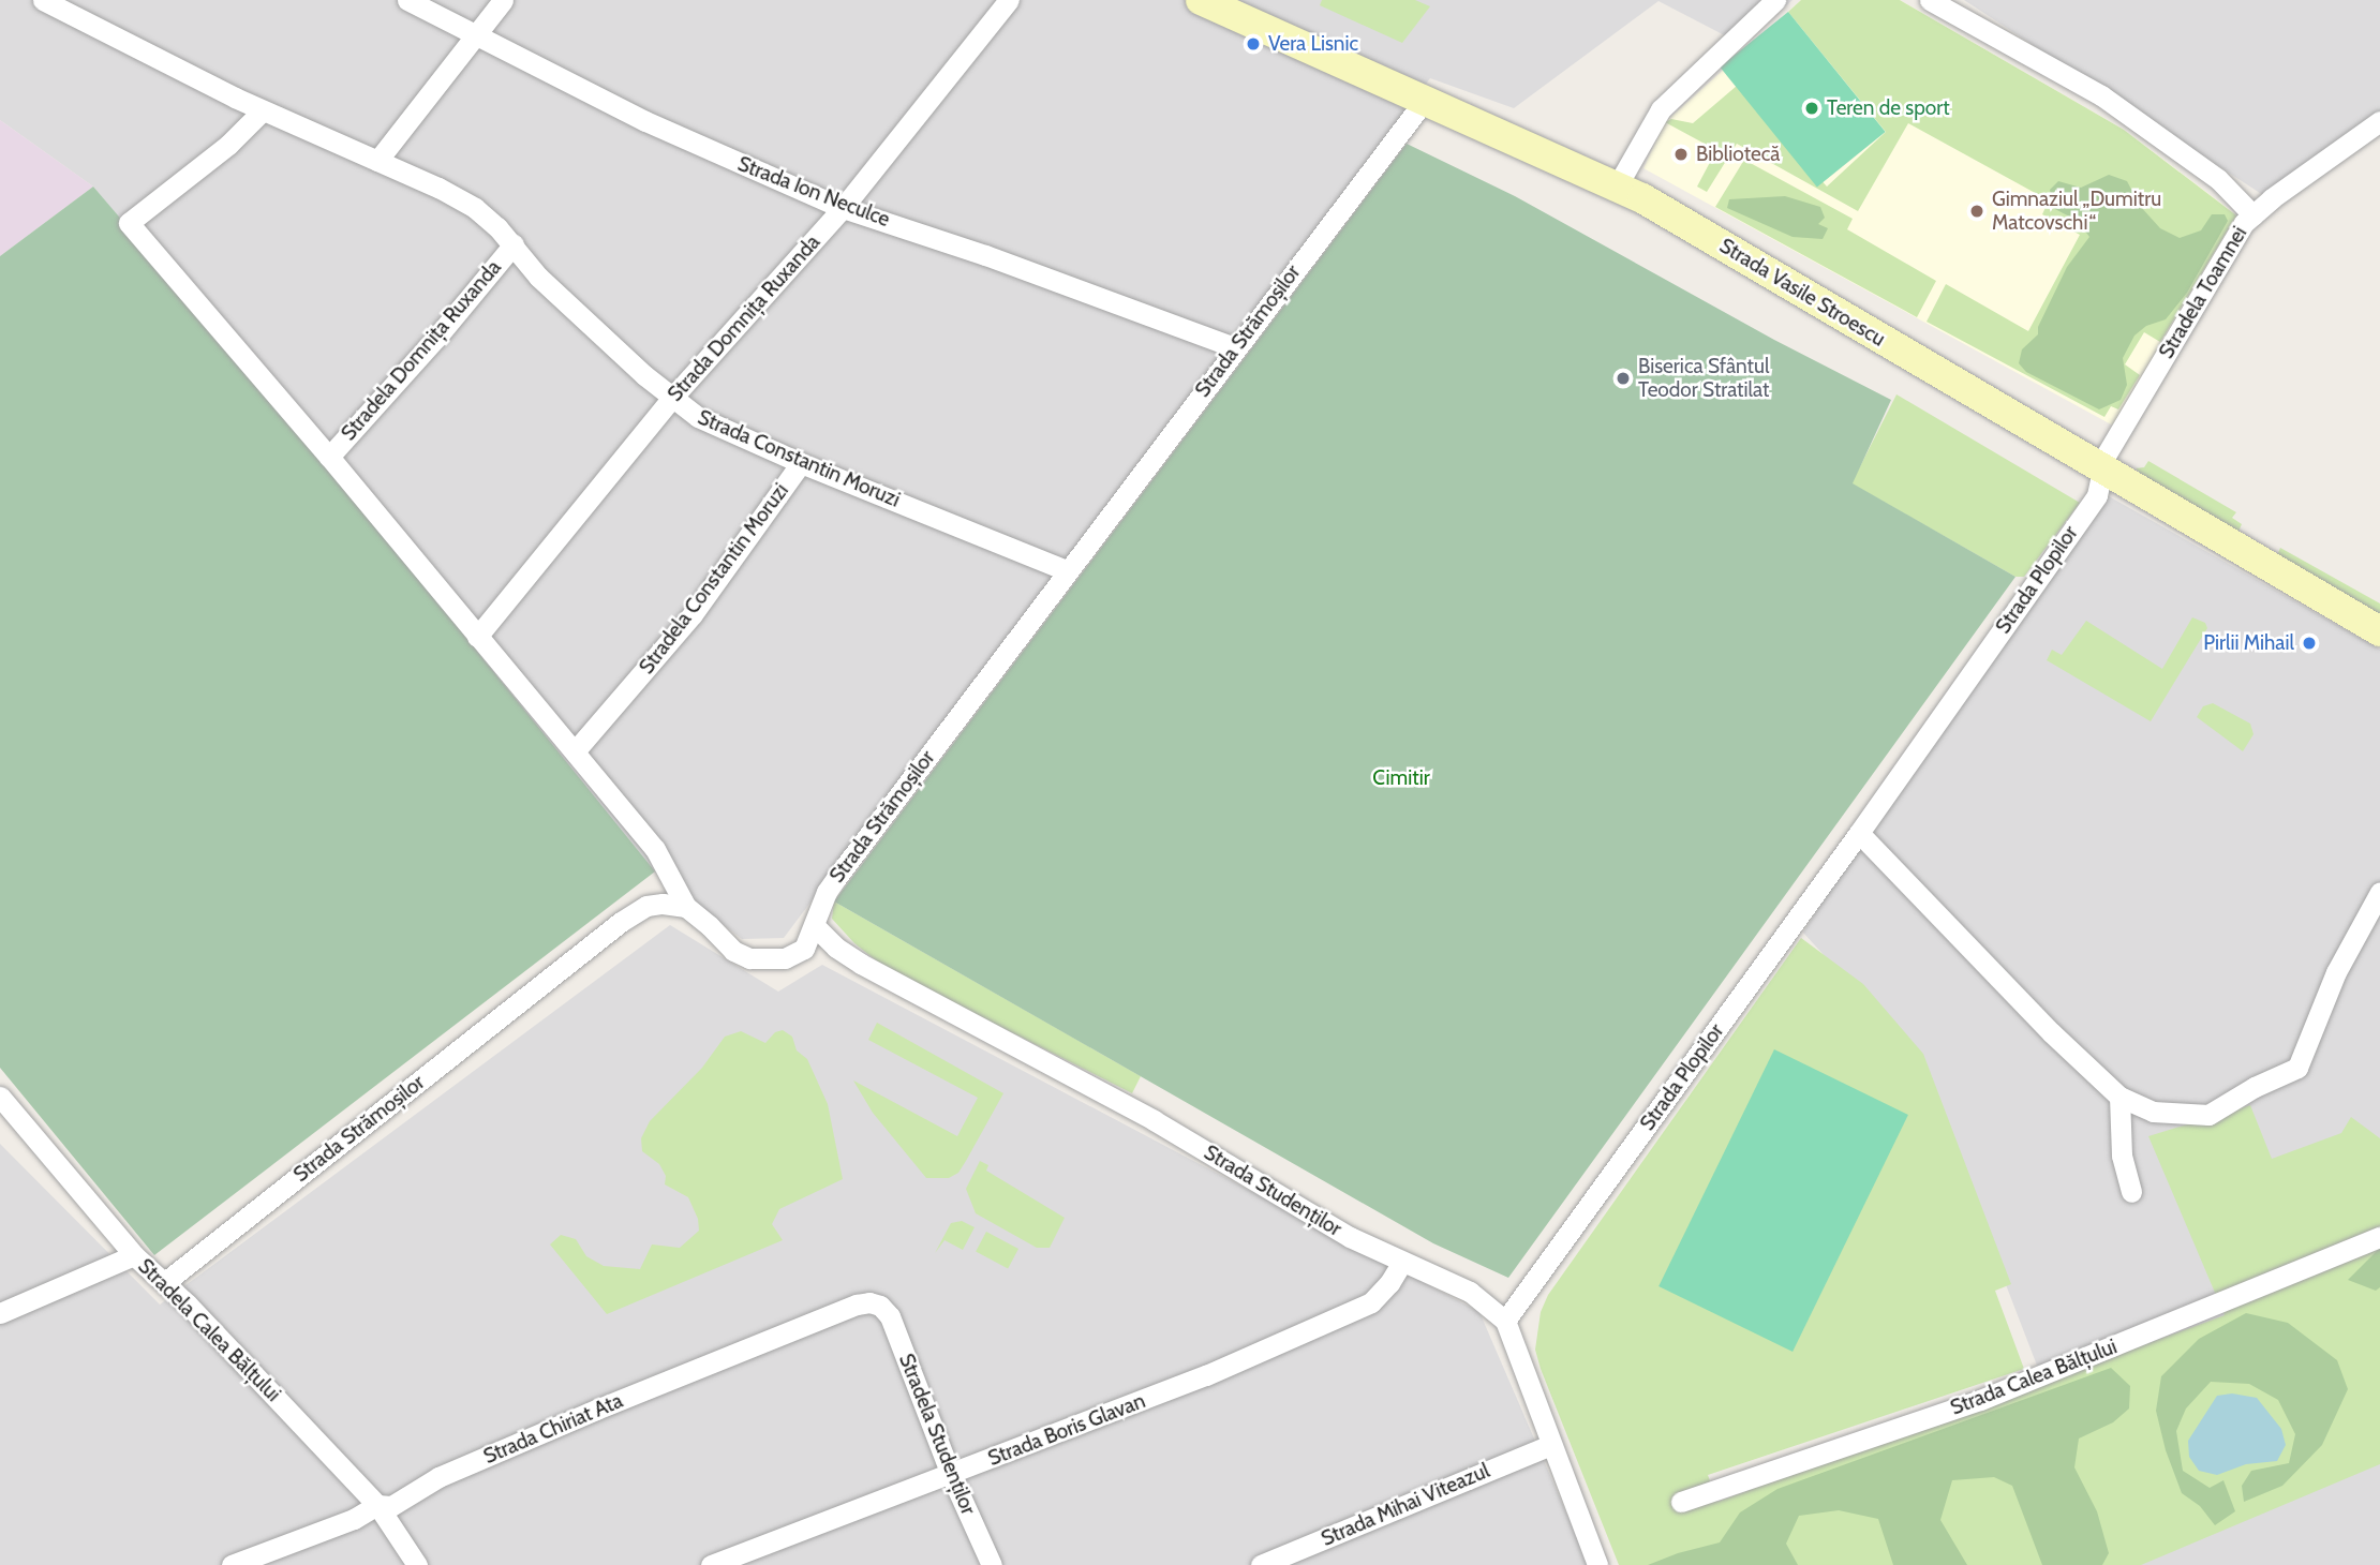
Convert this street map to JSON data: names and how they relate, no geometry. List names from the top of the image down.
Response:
{
  "streets": {
    "main road": ["Strada Vasile Stroescu"],
    "street": [
      "Strada Ion Neculce",
      "Stradela Toamnei",
      "Strada Domnița Ruxanda",
      "Strada Strămoșilor",
      "Stradela Domnița Ruxanda",
      "Strada Constantin Moruzi",
      "Stradela Constantin Moruzi",
      "Strada Plopilor",
      "Strada Studenților",
      "Stradela Calea Bălțului",
      "Strada Calea Bălțului",
      "Strada Chiriat Ata",
      "Strada Boris Glavan",
      "Stradela Studenților",
      "Strada Mihai Viteazul"
    ]
  },
  "crossings": [
    ["Strada Ion Neculce", "Strada Domnița Ruxanda"],
    ["Strada Ion Neculce", "Strada Strămoșilor"],
    ["Strada Vasile Stroescu", "Stradela Toamnei"],
    ["Strada Vasile Stroescu", "Strada Strămoșilor"],
    ["Strada Vasile Stroescu", "Strada Plopilor"],
    ["Stradela Toamnei", "Strada Plopilor"],
    ["Strada Domnița Ruxanda", "Strada Constantin Moruzi"],
    ["Strada Strămoșilor", "Strada Constantin Moruzi"],
    ["Strada Strămoșilor", "Strada Studenților"],
    ["Strada Strămoșilor", "Stradela Calea Bălțului"],
    ["Stradela Domnița Ruxanda", "Strada Constantin Moruzi"],
    ["Strada Constantin Moruzi", "Stradela Constantin Moruzi"],
    ["Strada Plopilor", "Strada Studenților"],
    ["Strada Studenților", "Strada Boris Glavan"],
    ["Stradela Calea Bălțului", "Strada Chiriat Ata"],
    ["Strada Chiriat Ata", "Stradela Studenților"],
    ["Strada Boris Glavan", "Stradela Studenților"]
  ],
  "parks": ["Cimitir"],
  "places": [
    "Vera Lisnic",
    "Teren de sport",
    "Bibliotecă",
    "Gimnaziul „Dumitru Matcovschi“",
    "Biserica Sfântul Teodor Stratilat",
    "Pirlii Mihail"
  ]
}
